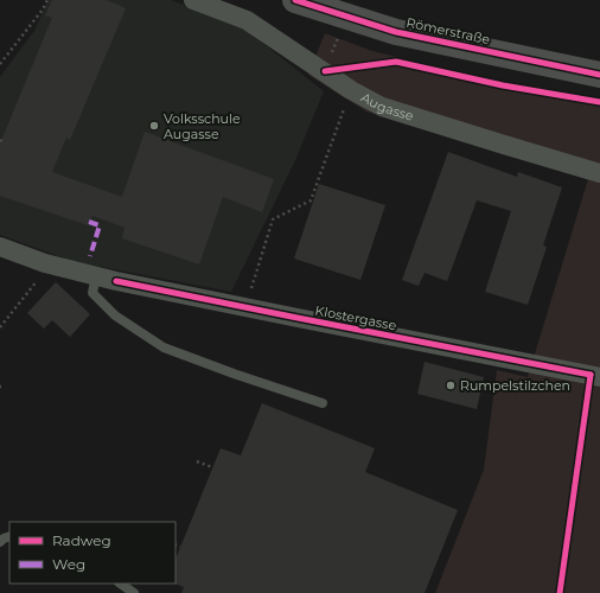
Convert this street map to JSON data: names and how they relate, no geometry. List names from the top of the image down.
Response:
{
  "streets": {
    "main road": ["Römerstraße"],
    "street": ["Augasse", "Klostergasse"]
  },
  "places": ["Volksschule Augasse", "Rumpelstilzchen"],
  "legend": ["Radweg", "Weg"]
}
